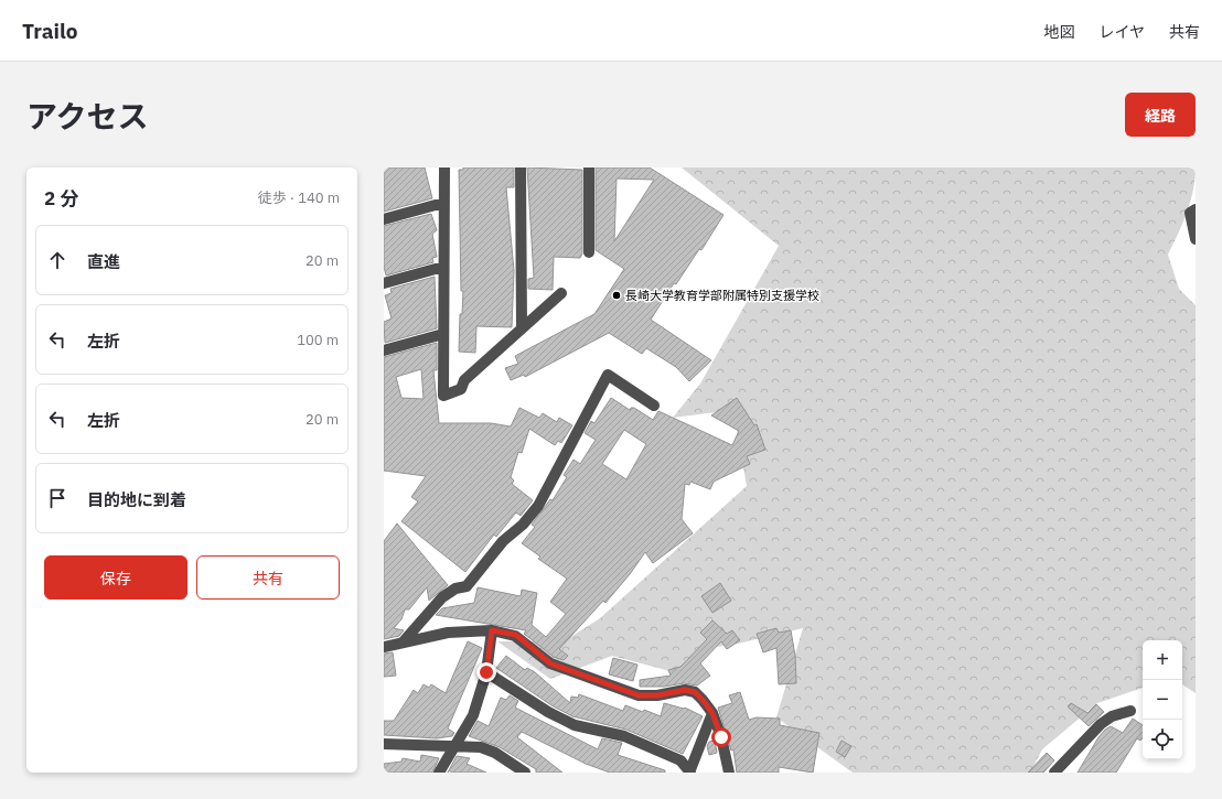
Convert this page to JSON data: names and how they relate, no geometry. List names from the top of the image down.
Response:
{
  "places": ["長崎大学教育学部附属特別支援学校"],
  "page": {
    "header": "Trailo",
    "nav": ["地図", "レイヤ", "共有"],
    "title": "アクセス",
    "buttons": [
      "経路",
      ["保存", "共有"]
    ],
    "heading": ["2 分", "徒歩 · 140 m"],
    "list": [
      ["直進", "20 m"],
      ["左折", "100 m"],
      ["左折", "20 m"],
      "目的地に到着"
    ],
    "map_buttons": ["+", "−"]
  }
}
